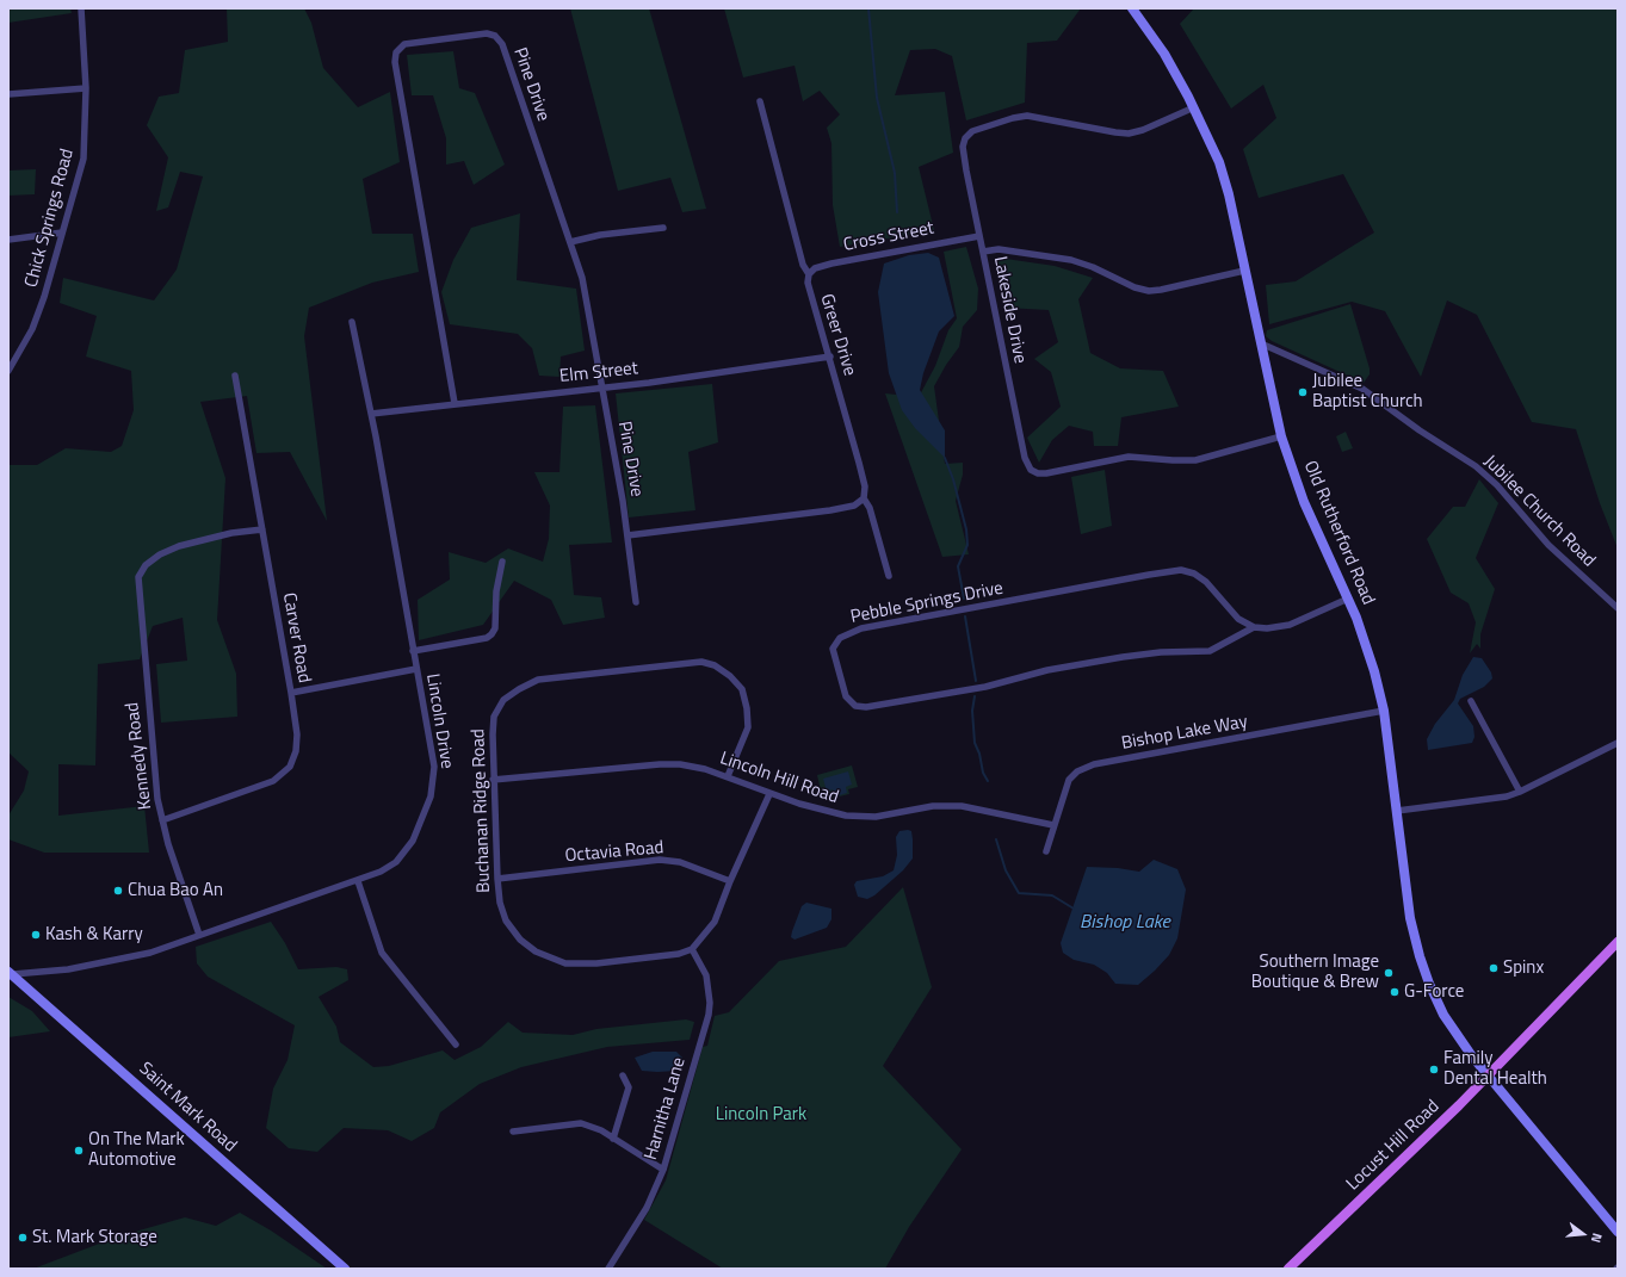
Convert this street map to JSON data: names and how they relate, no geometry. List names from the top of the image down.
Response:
{
  "streets": {
    "main road": ["Locust Hill Road"],
    "street": [
      "Pine Drive",
      "Chick Springs Road",
      "Cross Street",
      "Lakeside Drive",
      "Greer Drive",
      "Elm Street",
      "Jubilee Church Road",
      "Old Rutherford Road",
      "Pebble Springs Drive",
      "Carver Road",
      "Lincoln Drive",
      "Bishop Lake Way",
      "Kennedy Road",
      "Lincoln Hill Road",
      "Buchanan Ridge Road",
      "Octavia Road",
      "Saint Mark Road",
      "Harnitha Lane"
    ]
  },
  "crossings": [
    ["Pine Drive", "Elm Street"],
    ["Cross Street", "Lakeside Drive"],
    ["Cross Street", "Greer Drive"],
    ["Lakeside Drive", "Old Rutherford Road"],
    ["Greer Drive", "Elm Street"],
    ["Elm Street", "Lincoln Drive"],
    ["Jubilee Church Road", "Old Rutherford Road"],
    ["Old Rutherford Road", "Pebble Springs Drive"],
    ["Old Rutherford Road", "Bishop Lake Way"],
    ["Old Rutherford Road", "Locust Hill Road"],
    ["Carver Road", "Kennedy Road"],
    ["Lincoln Drive", "Kennedy Road"],
    ["Lincoln Drive", "Saint Mark Road"],
    ["Bishop Lake Way", "Lincoln Hill Road"],
    ["Lincoln Hill Road", "Buchanan Ridge Road"],
    ["Buchanan Ridge Road", "Octavia Road"],
    ["Buchanan Ridge Road", "Harnitha Lane"]
  ],
  "water": ["Bishop Lake"],
  "parks": ["Lincoln Park"],
  "places": [
    "Jubilee Baptist Church",
    "Chua Bao An",
    "Kash & Karry",
    "Spinx",
    "Southern Image Boutique & Brew",
    "G-Force",
    "Family Dental Health",
    "On The Mark Automotive",
    "St. Mark Storage"
  ],
  "north": "right"
}
